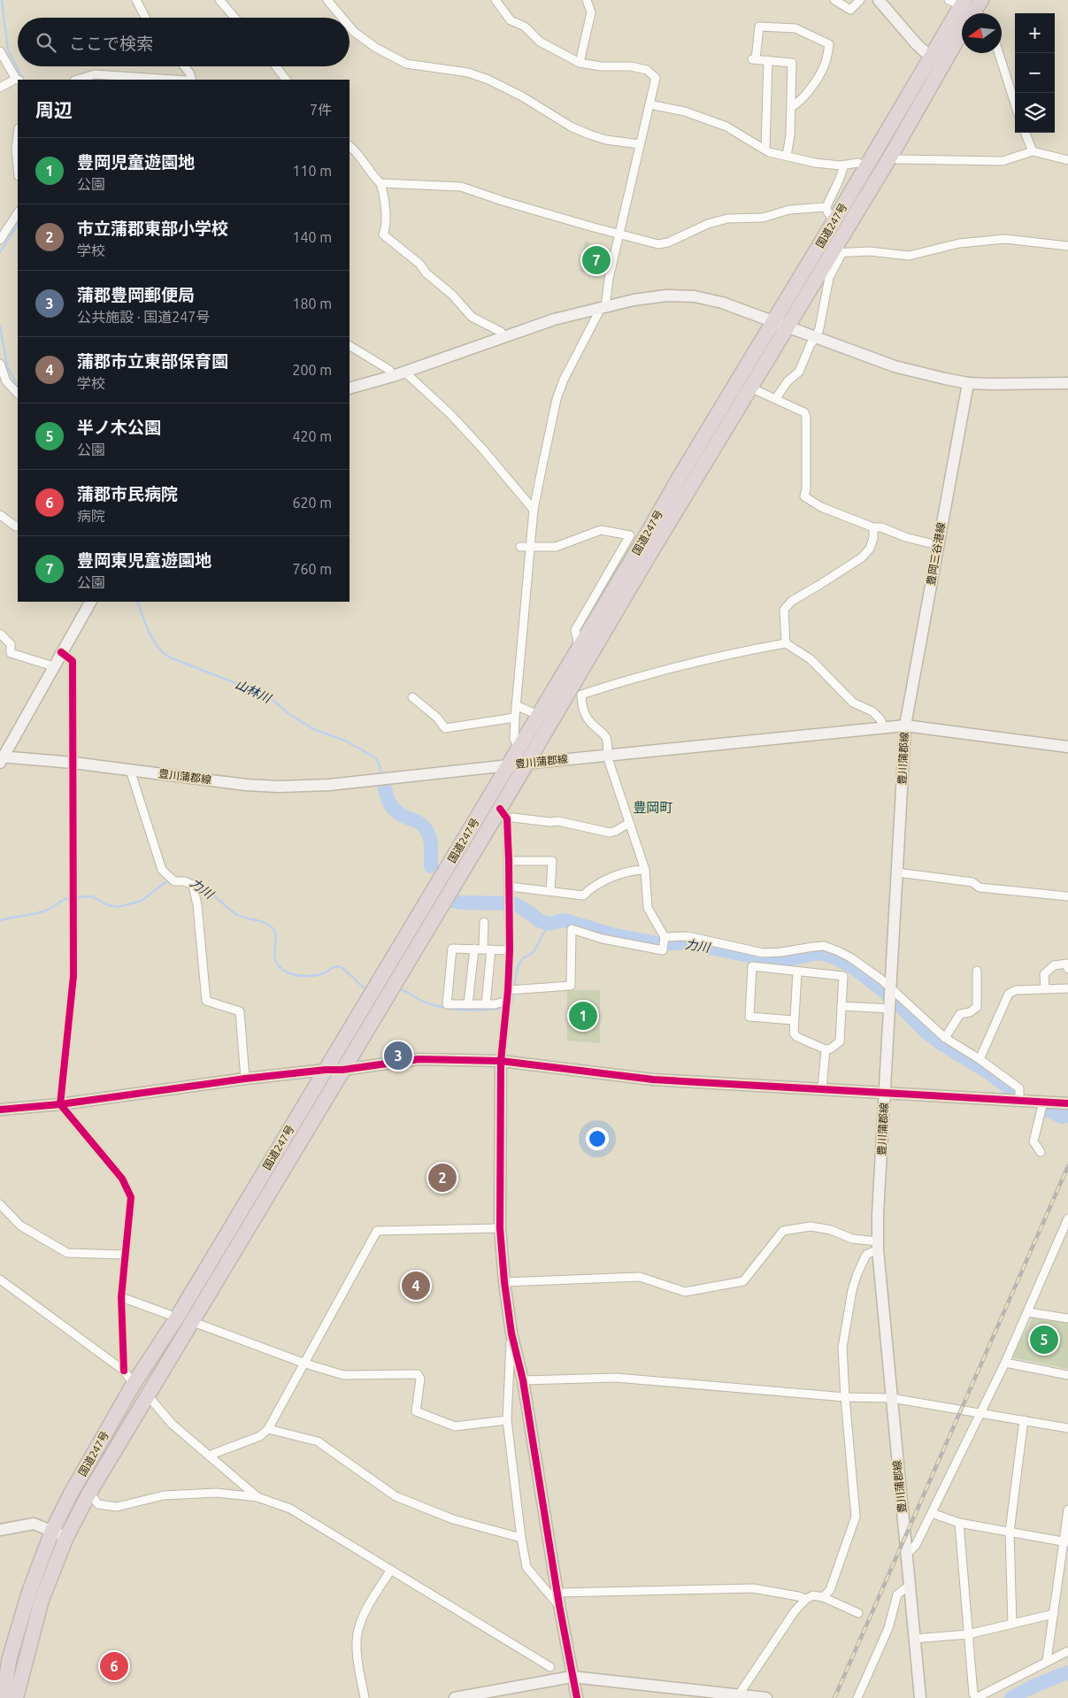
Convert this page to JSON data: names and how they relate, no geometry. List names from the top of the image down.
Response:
{
  "streets": {
    "highway": ["国道247号"],
    "street": ["豊岡三谷港線", "豊川蒲郡線"]
  },
  "crossings": [
    ["国道247号", "豊川蒲郡線"],
    ["豊岡三谷港線", "豊川蒲郡線"]
  ],
  "districts": ["豊岡町"],
  "water": ["山林川", "力川"],
  "north": "left",
  "page": {
    "map_buttons": ["+", "−"],
    "search": "ここで検索",
    "heading": ["周辺", "7件"],
    "list": [
      {
        "mark": "1",
        "name": "豊岡児童遊園地",
        "note": "公園",
        "value": "110 m"
      },
      {
        "mark": "2",
        "name": "市立蒲郡東部小学校",
        "note": "学校",
        "value": "140 m"
      },
      {
        "mark": "3",
        "name": "蒲郡豊岡郵便局",
        "note": "公共施設 · 国道247号",
        "value": "180 m"
      },
      {
        "mark": "4",
        "name": "蒲郡市立東部保育園",
        "note": "学校",
        "value": "200 m"
      },
      {
        "mark": "5",
        "name": "半ノ木公園",
        "note": "公園",
        "value": "420 m"
      },
      {
        "mark": "6",
        "name": "蒲郡市民病院",
        "note": "病院",
        "value": "620 m"
      },
      {
        "mark": "7",
        "name": "豊岡東児童遊園地",
        "note": "公園",
        "value": "760 m"
      }
    ],
    "pins": [
      "7",
      "1",
      "3",
      "2",
      "4",
      "5",
      "6"
    ]
  }
}
